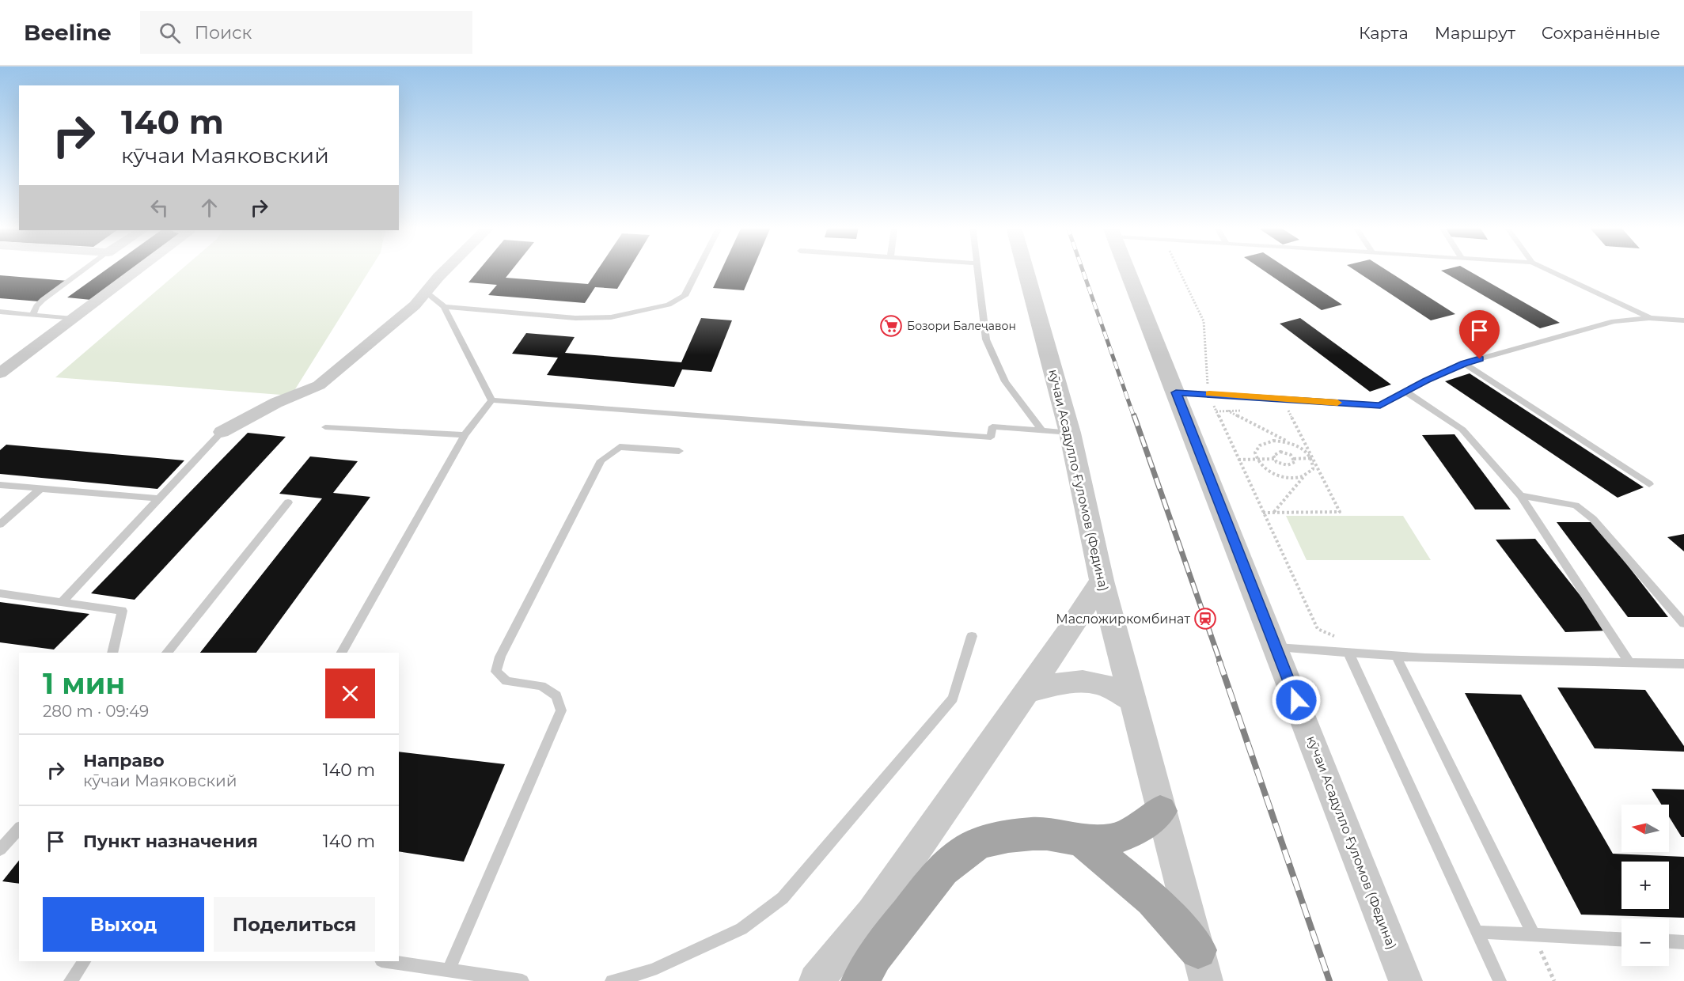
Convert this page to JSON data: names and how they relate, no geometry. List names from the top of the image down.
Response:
{
  "streets": {
    "street": ["кӯчаи Асадулло Ғуломов (Федина)"]
  },
  "places": {
    "supermarket": ["Бозори Балеҷавон"],
    "station": ["Масложиркомбинат"]
  },
  "north": "left",
  "page": {
    "header": "Beeline",
    "search": "Поиск",
    "nav": ["Карта", "Маршрут", "Сохранённые"],
    "turn": ["140 m", "кӯчаи Маяковский"],
    "heading": ["1 мин", "280 m · 09:49"],
    "list": [
      {
        "name": "Направо",
        "note": "кӯчаи Маяковский",
        "value": "140 m"
      },
      {
        "name": "Пункт назначения",
        "value": "140 m"
      }
    ],
    "map_buttons": ["+", "−"],
    "buttons": ["Выход", "Поделиться"]
  }
}
